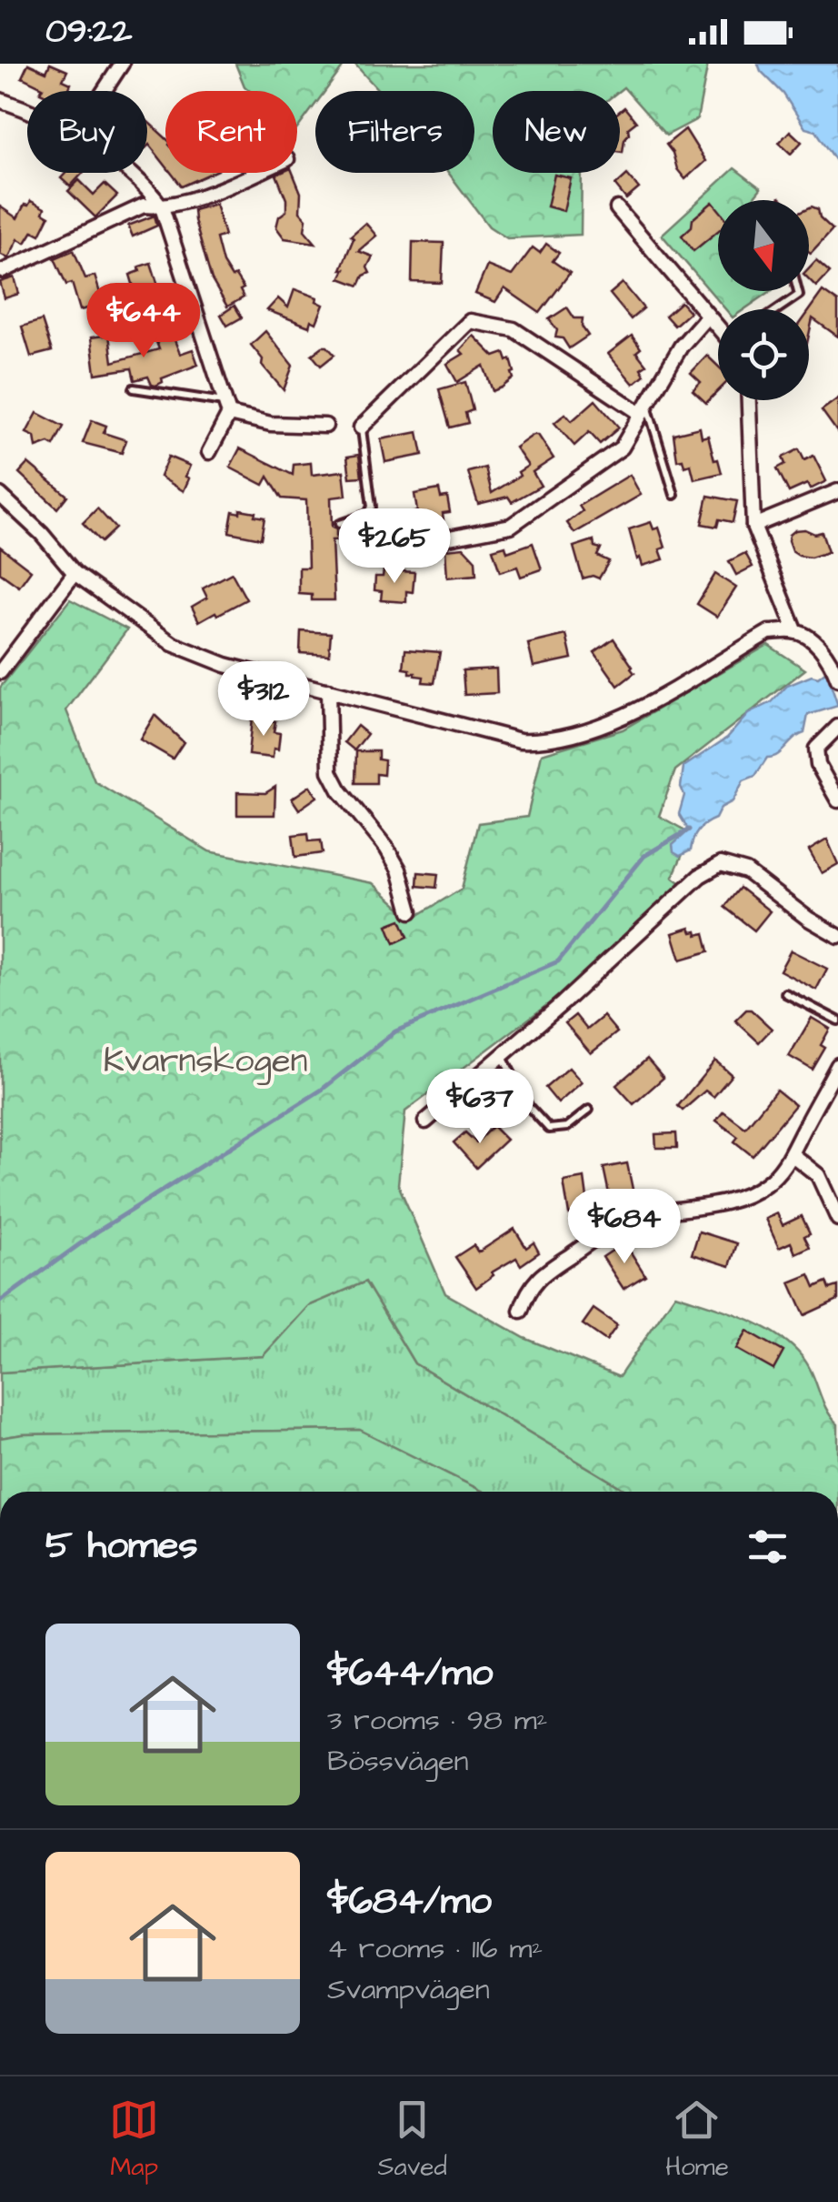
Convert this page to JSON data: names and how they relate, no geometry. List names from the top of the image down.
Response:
{
  "parks": ["Kvarnskogen"],
  "north": "bottom",
  "page": {
    "status": "09:22",
    "chip": [
      "Buy",
      "Rent",
      "Filters",
      "New"
    ],
    "price": [
      "$644",
      "$265",
      "$312",
      "$637",
      "$684"
    ],
    "heading": "5 homes",
    "list": [
      {
        "name": "$644/mo",
        "note": "3 rooms · 98 m² · Bössvägen"
      },
      {
        "name": "$684/mo",
        "note": "4 rooms · 116 m² · Svampvägen"
      }
    ],
    "tabs": ["Map", "Saved", "Home"]
  }
}
